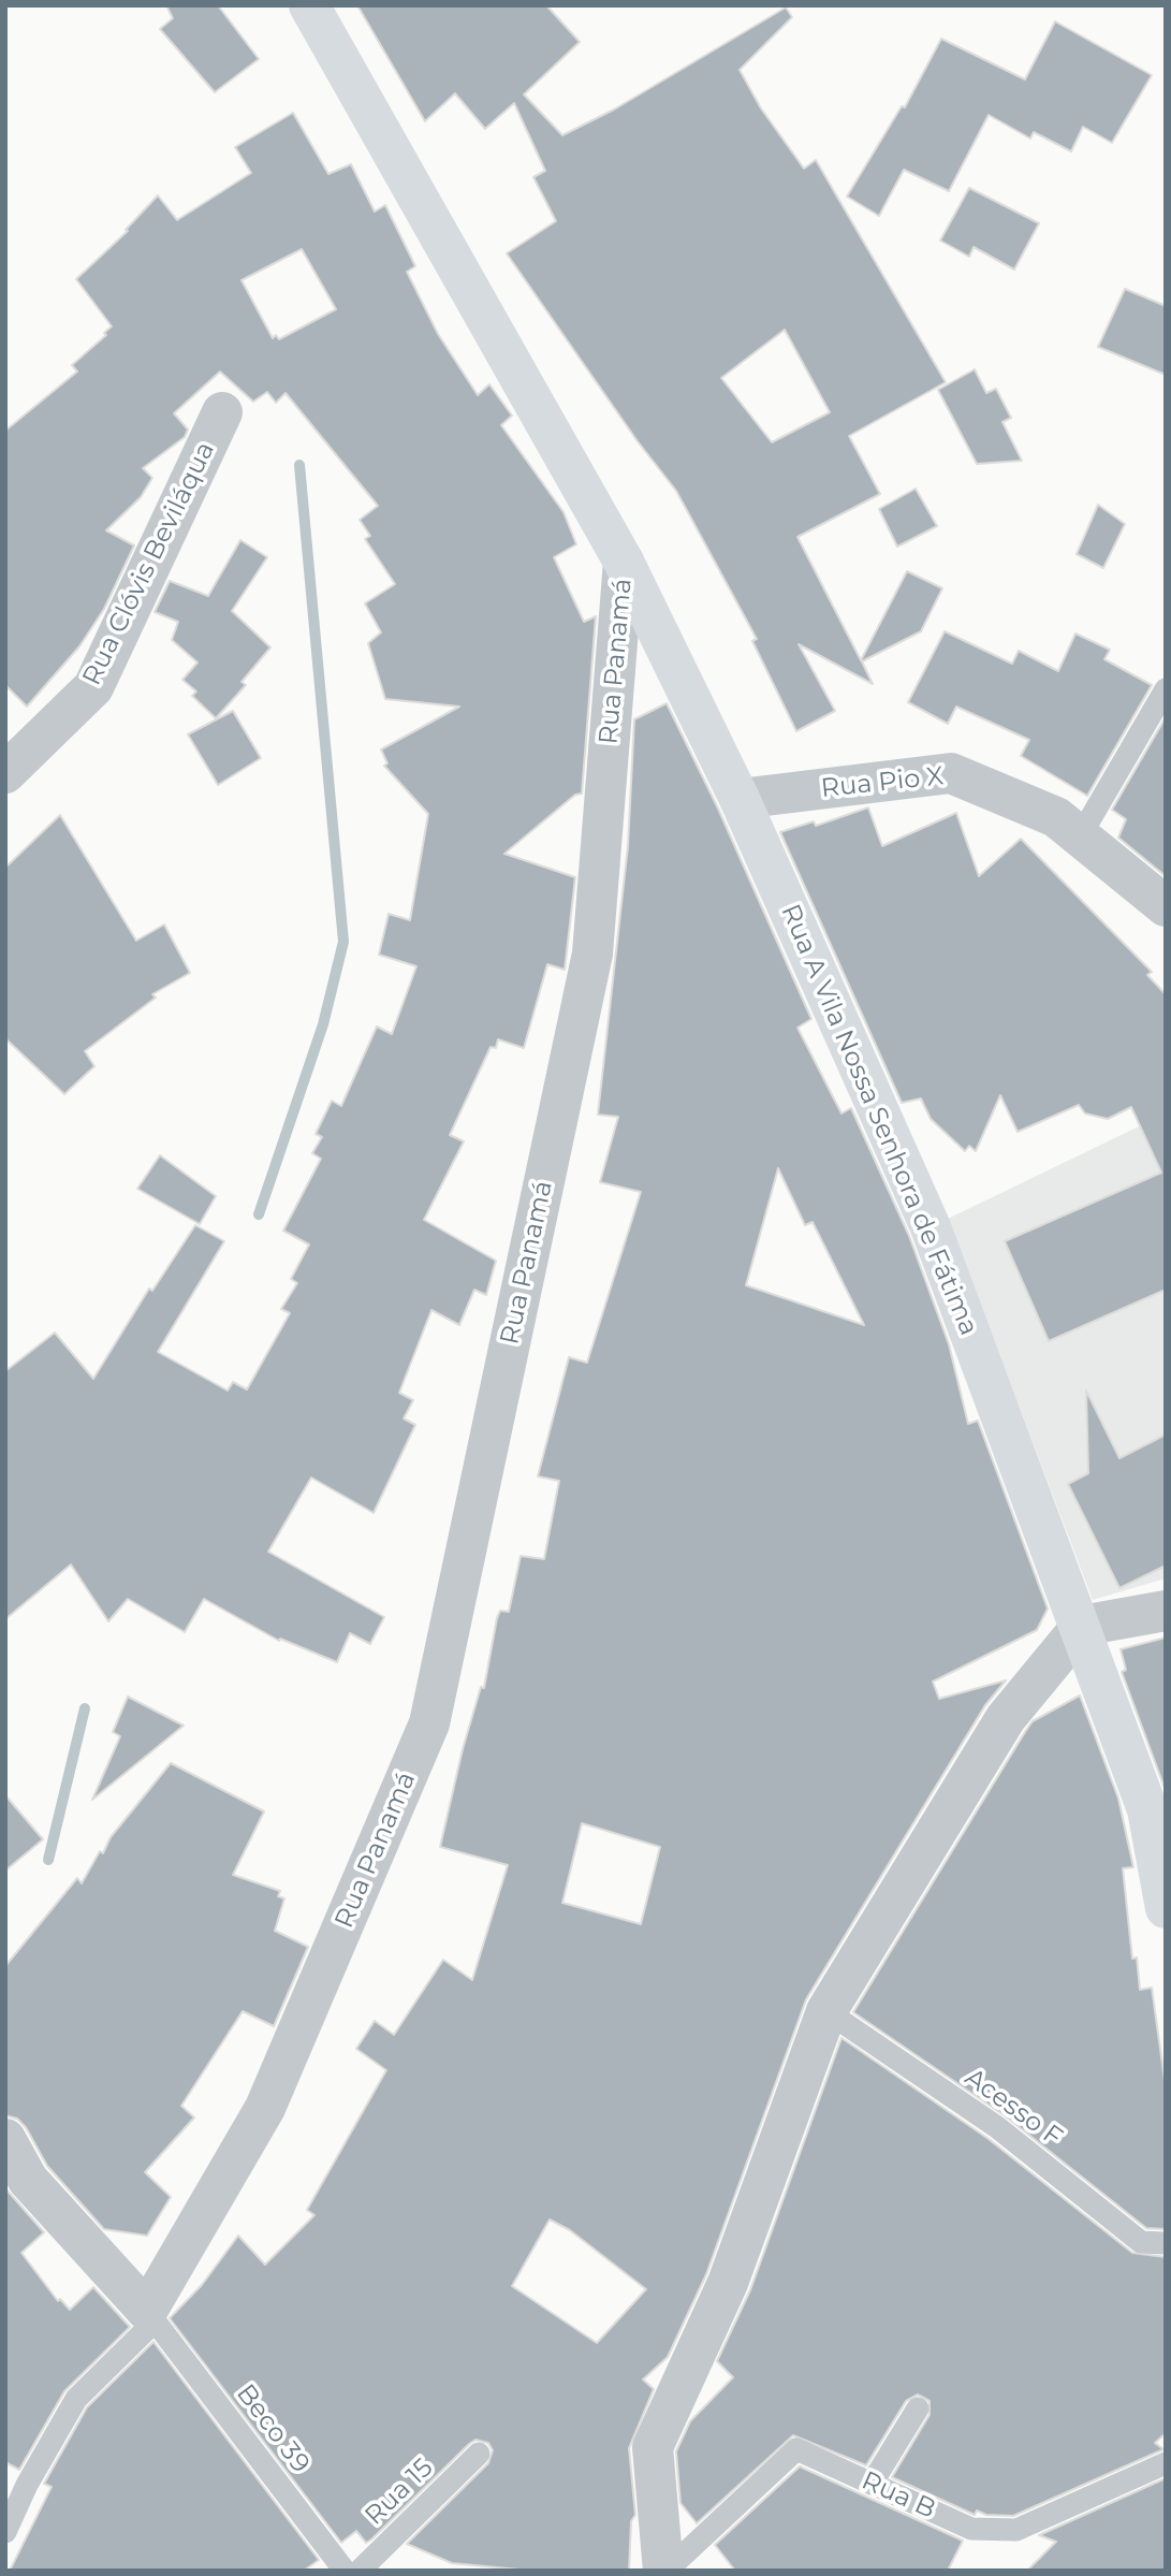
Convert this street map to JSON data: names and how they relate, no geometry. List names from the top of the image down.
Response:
{
  "streets": {
    "street": [
      "Rua Clóvis Beviláqua",
      "Rua Panamá",
      "Rua Pio X",
      "Rua A Vila Nossa Senhora de Fátima"
    ],
    "lane": [
      "Acesso F",
      "Beco 39",
      "Rua 15",
      "Rua B"
    ]
  },
  "crossings": [
    ["Rua Panamá", "Rua A Vila Nossa Senhora de Fátima"],
    ["Rua Panamá", "Beco 39"],
    ["Rua Pio X", "Rua A Vila Nossa Senhora de Fátima"],
    ["Beco 39", "Rua 15"]
  ]
}
